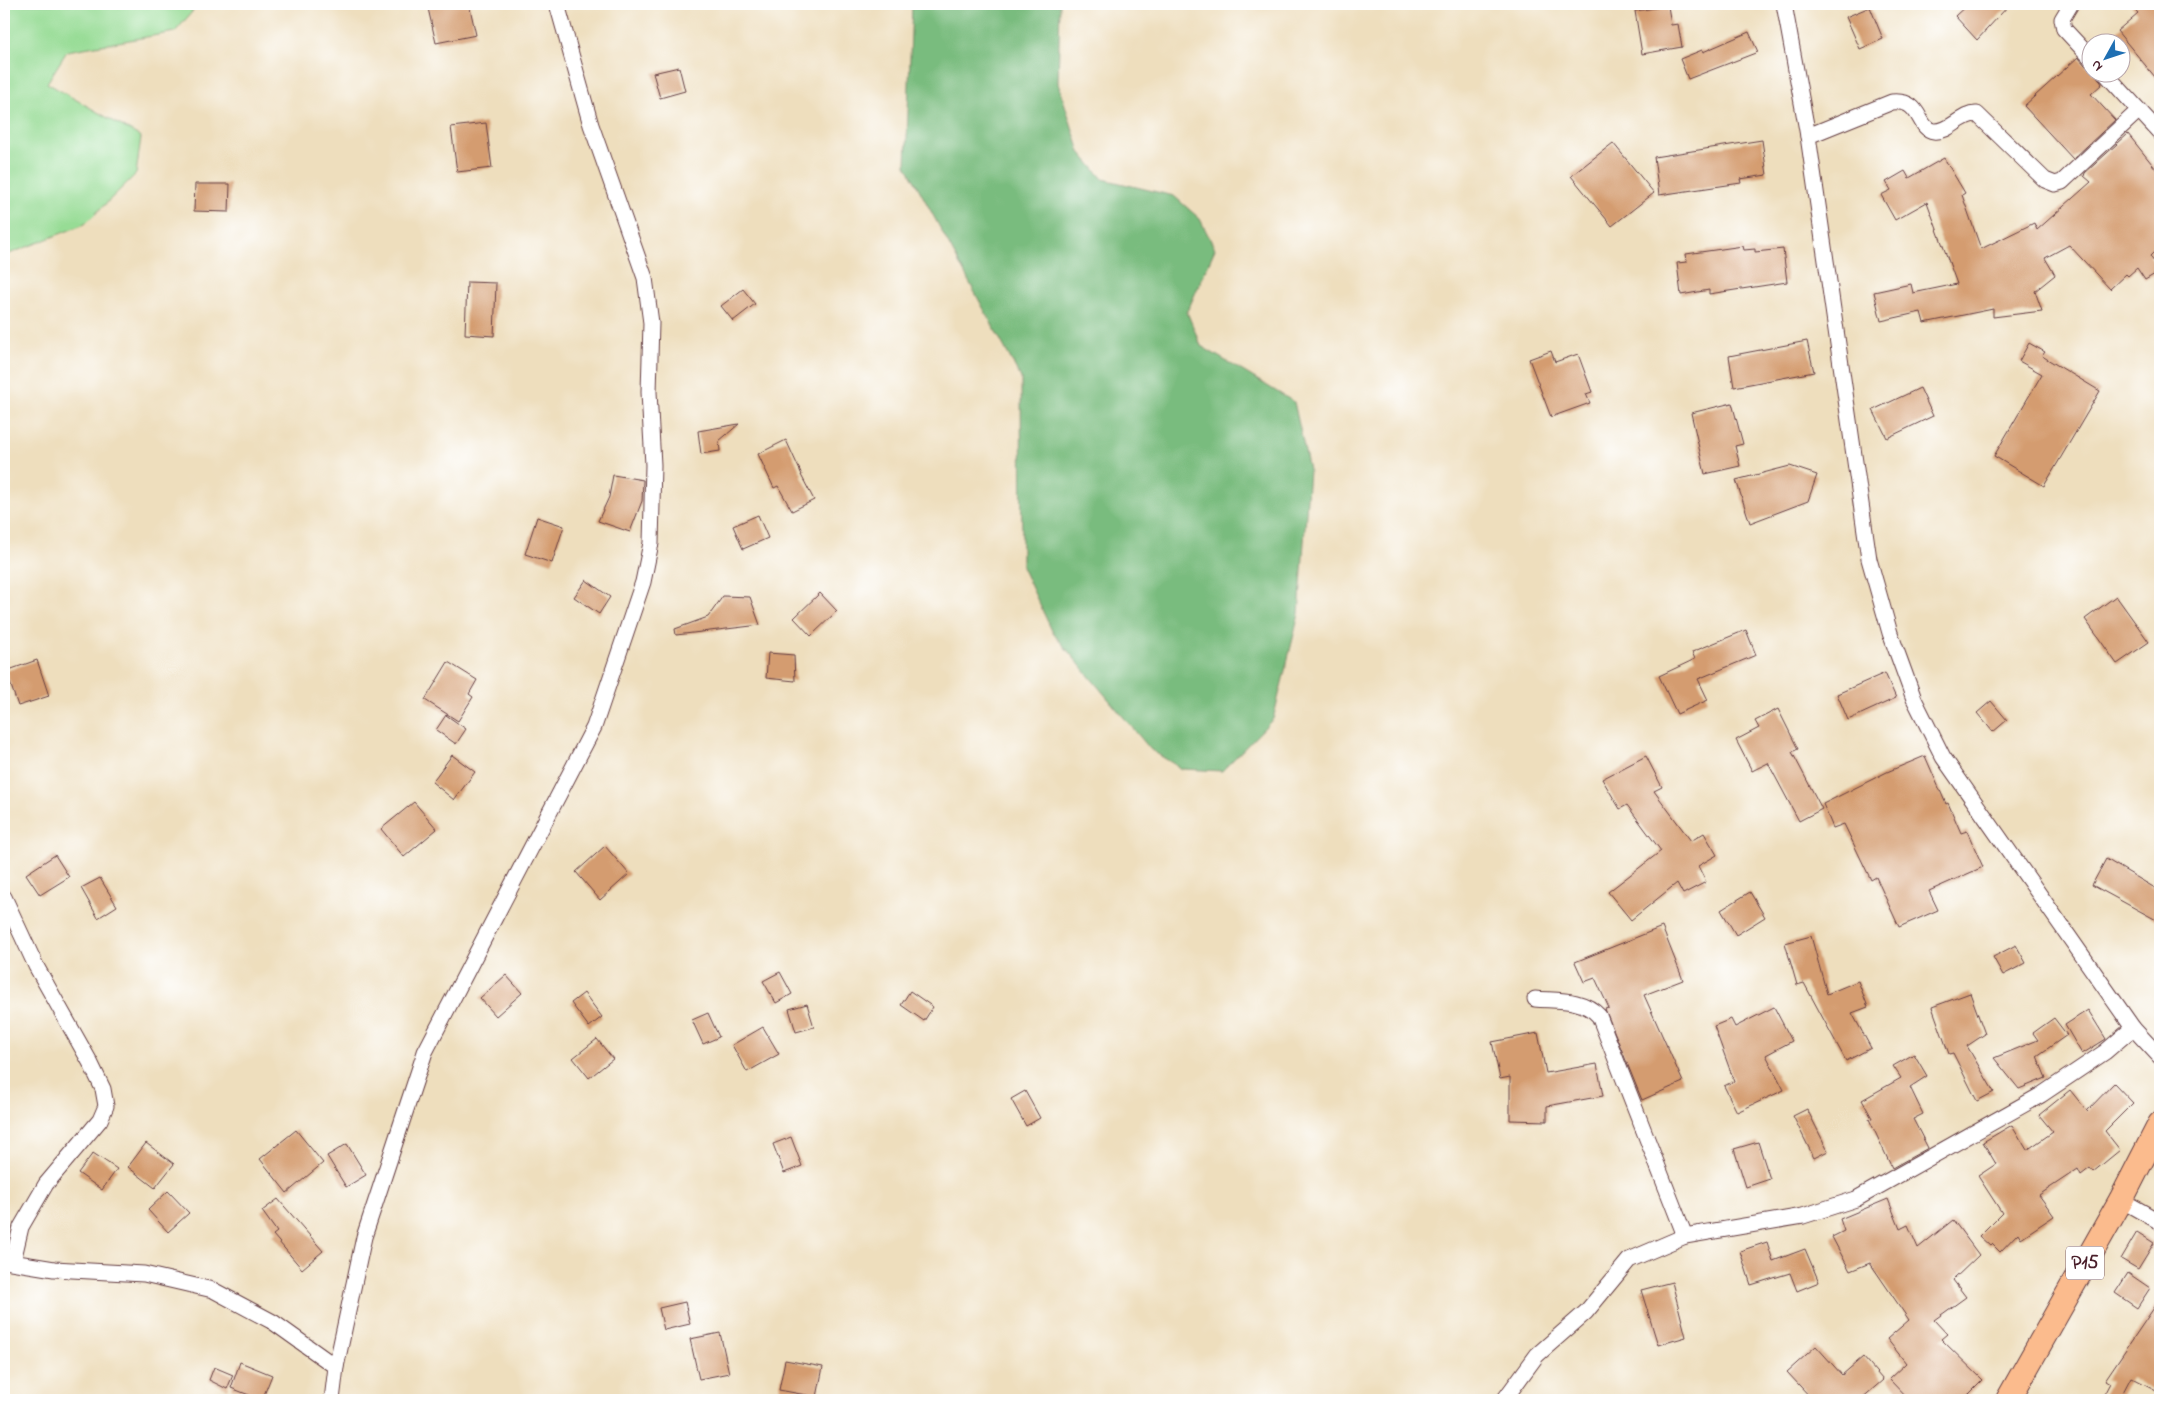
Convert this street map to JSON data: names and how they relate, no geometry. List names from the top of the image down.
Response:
{
  "streets": {
    "main road": ["P15"]
  },
  "north": "bottom left"
}
